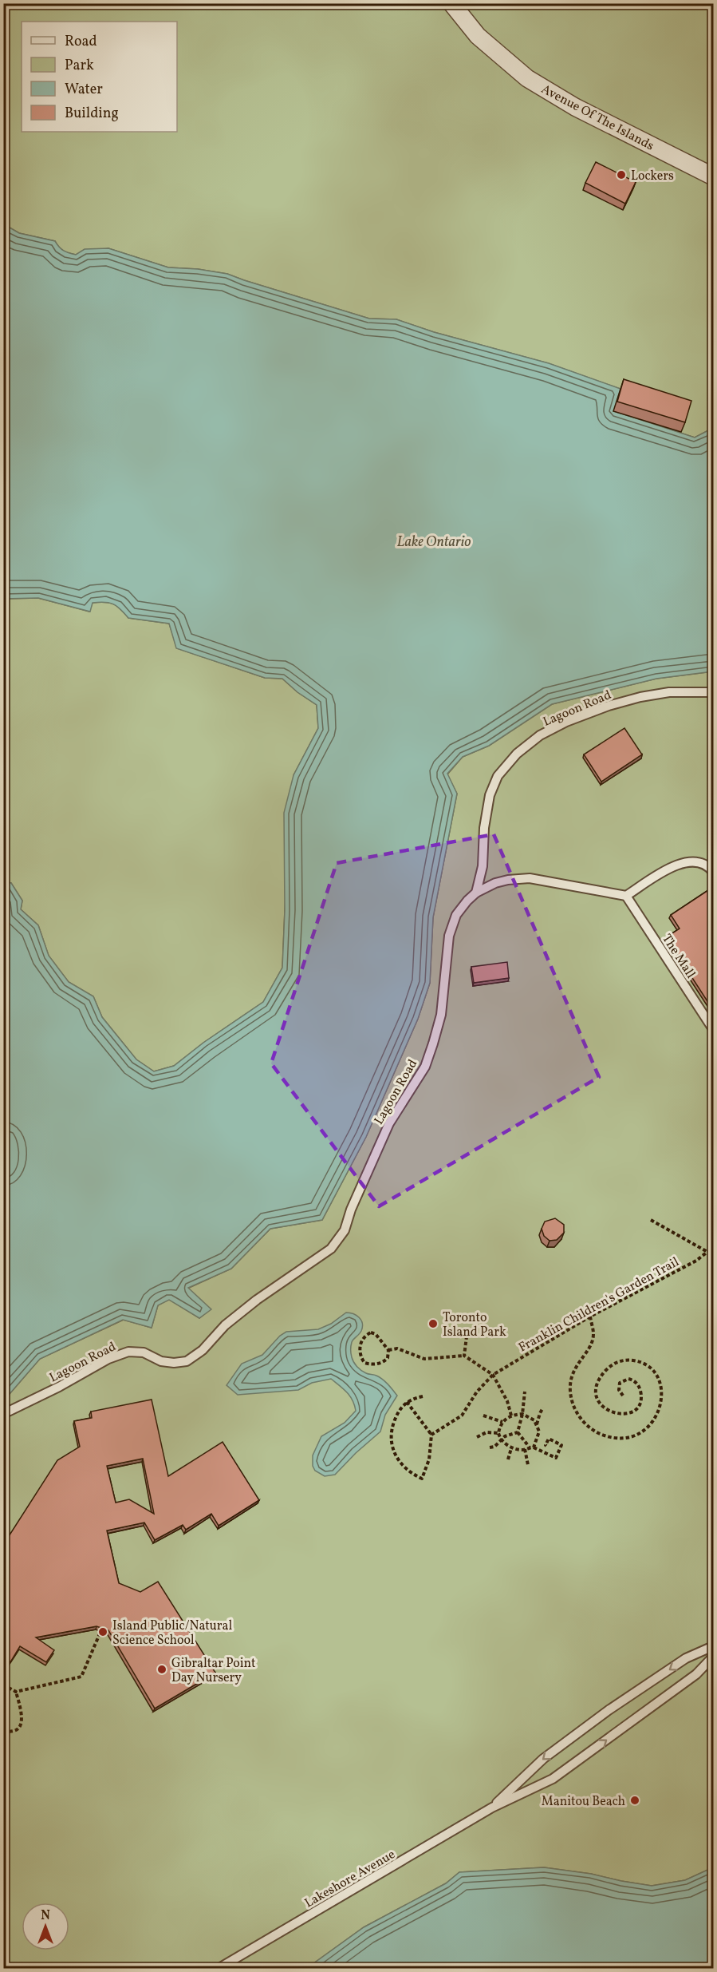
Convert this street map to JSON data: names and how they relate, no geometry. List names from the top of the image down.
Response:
{
  "streets": {
    "street": ["Avenue Of The Islands"],
    "lane": ["Lagoon Road", "The Mall", "Lakeshore Avenue"],
    "path": ["Franklin Children's Garden Trail"]
  },
  "water": ["Lake Ontario"],
  "places": [
    "Lockers",
    "Toronto Island Park",
    "Island Public/Natural Science School",
    "Gibraltar Point Day Nursery",
    "Manitou Beach"
  ],
  "legend": [
    "Road",
    "Park",
    "Water",
    "Building"
  ],
  "north": "top"
}
